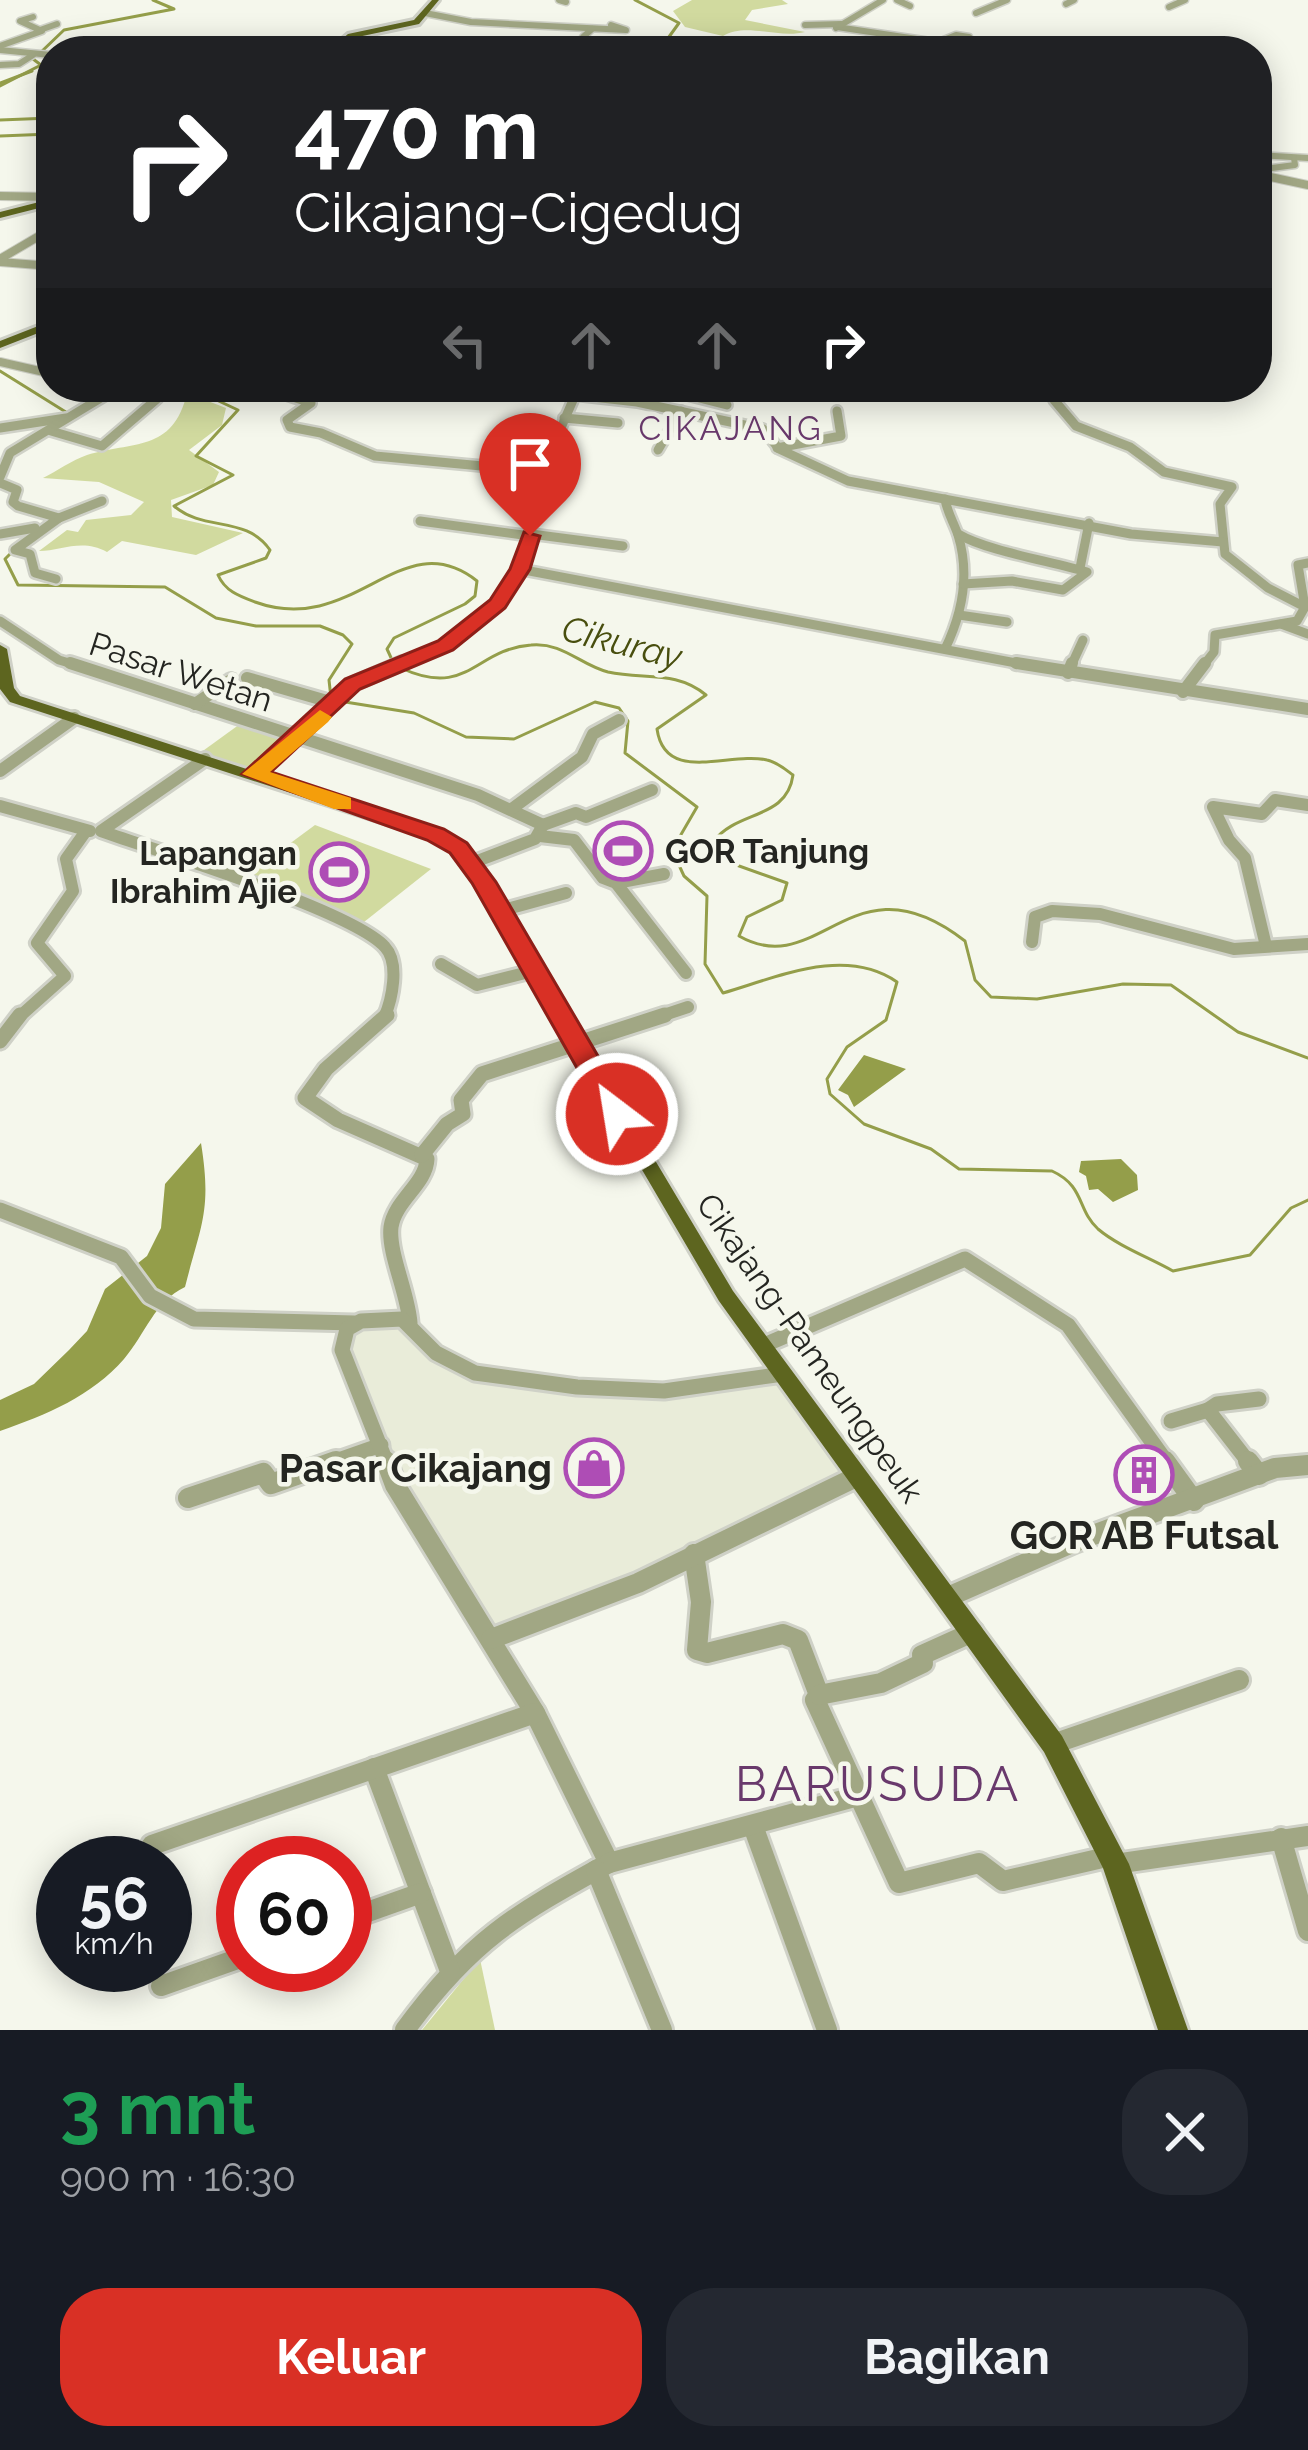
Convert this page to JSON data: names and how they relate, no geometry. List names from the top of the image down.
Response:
{
  "streets": {
    "main road": ["Cikajang-Pameungpeuk"],
    "street": ["Pasar Wetan"]
  },
  "districts": ["CIKAJANG", "BARUSUDA"],
  "water": ["Cikuray"],
  "places": {
    "sports": ["GOR Tanjung", "Lapangan Ibrahim Ajie"],
    "shop": ["Pasar Cikajang"],
    "building": ["GOR AB Futsal"]
  },
  "page": {
    "turn": ["470 m", "Cikajang-Cigedug"],
    "speed": "56 km/h",
    "limit": "60",
    "heading": ["3 mnt", "900 m · 16:30"],
    "buttons": ["Keluar", "Bagikan"]
  }
}
